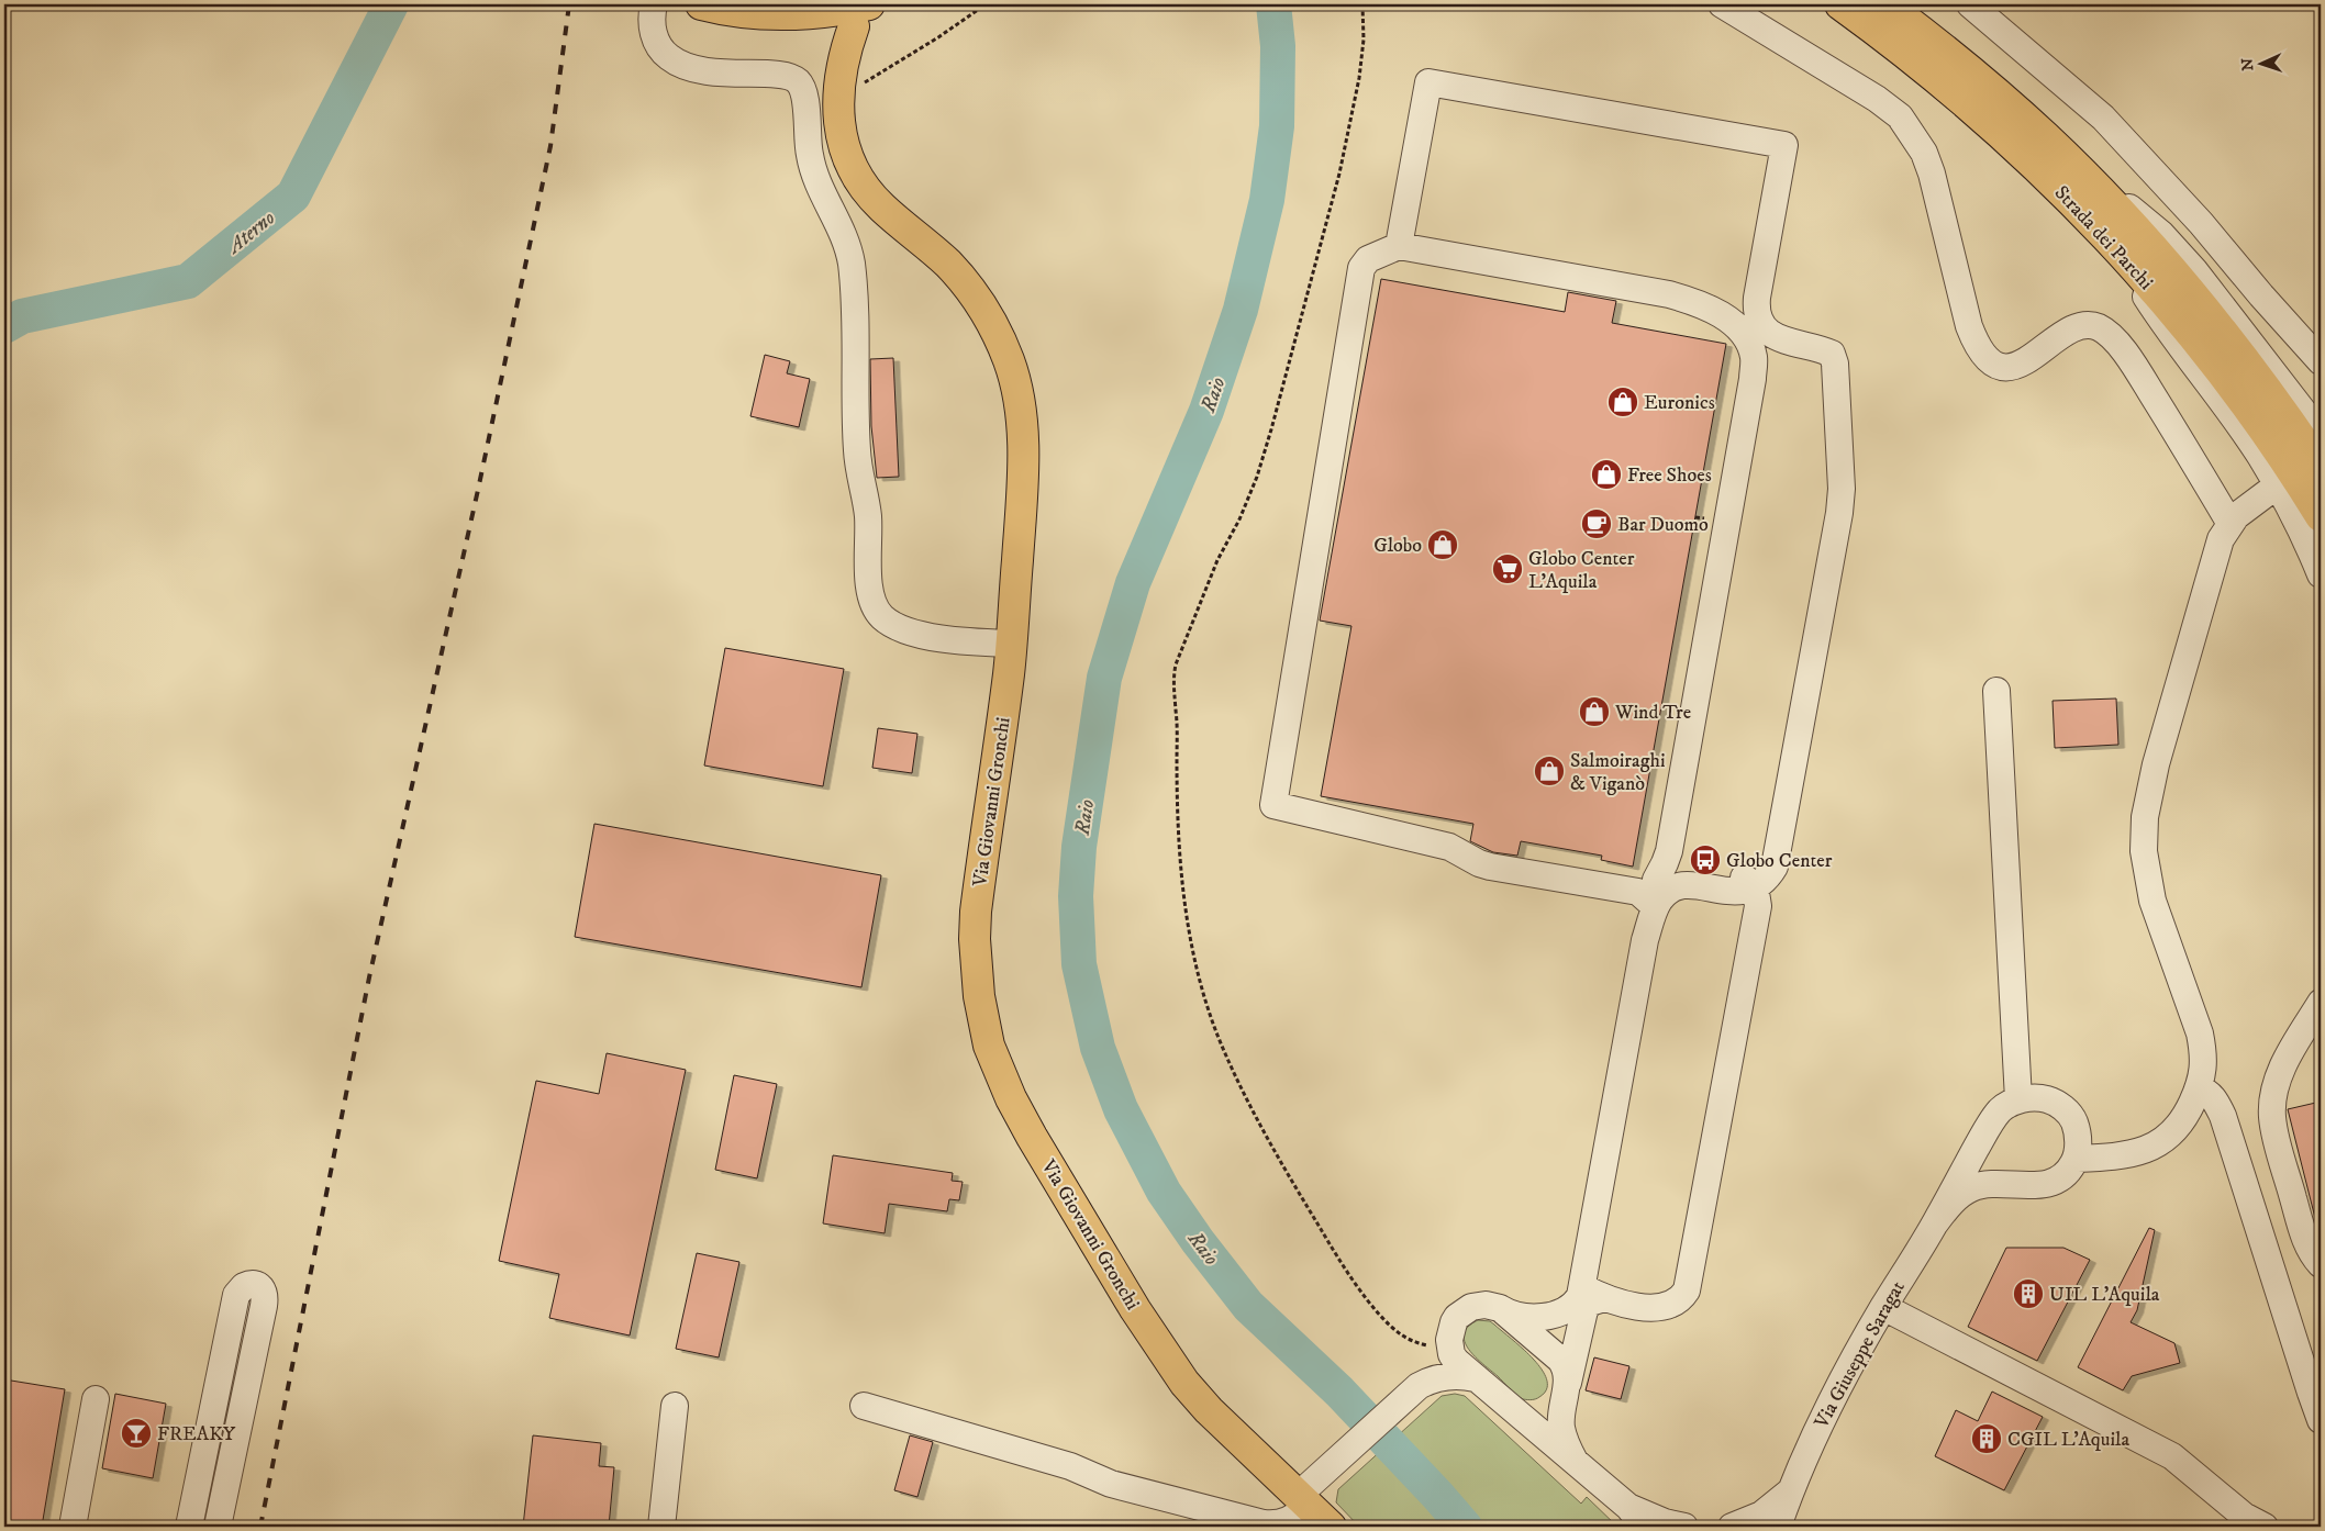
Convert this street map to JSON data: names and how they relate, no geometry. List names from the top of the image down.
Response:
{
  "streets": {
    "main road": ["Strada dei Parchi", "Via Giovanni Gronchi"],
    "street": ["Via Giuseppe Saragat"]
  },
  "water": ["Aterno", "Raio"],
  "places": {
    "shop": [
      "Euronics",
      "Free Shoes",
      "Globo",
      "Wind Tre",
      "Salmoiraghi & Viganò"
    ],
    "cafe": ["Bar Duomo"],
    "supermarket": ["Globo Center L'Aquila"],
    "bus stop": ["Globo Center"],
    "building": ["UIL L'Aquila", "CGIL L'Aquila"],
    "bar": ["FREAKY"]
  },
  "north": "left"
}
